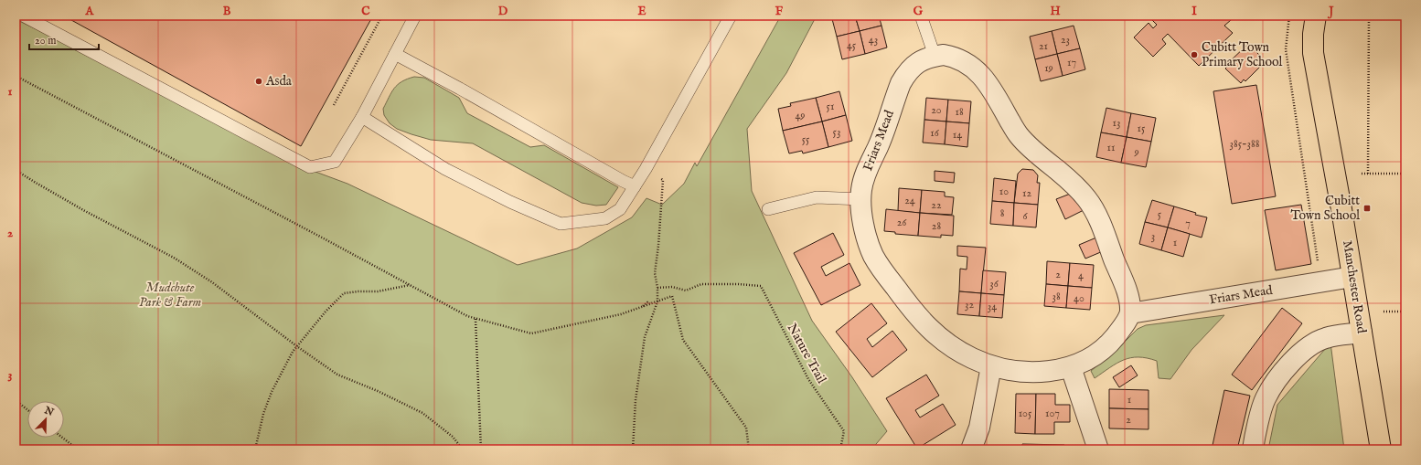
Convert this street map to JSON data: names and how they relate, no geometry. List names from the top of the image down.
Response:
{
  "streets": {
    "main road": ["Manchester Road"],
    "street": ["Friars Mead"],
    "path": ["Nature Trail"]
  },
  "crossings": [
    ["Friars Mead", "Manchester Road"]
  ],
  "parks": ["Mudchute Park & Farm"],
  "places": {
    "other": ["Cubitt Town Primary School", "Asda"],
    "transit": ["Cubitt Town School"]
  },
  "house_numbers": [
    "43",
    "23",
    "45",
    "21",
    "17",
    "19",
    "51",
    "20",
    "18",
    "49",
    "13",
    "15",
    "53",
    "16",
    "14",
    "55",
    "385-388",
    "11",
    "9",
    "10",
    "12",
    "24",
    "22",
    "8",
    "5",
    "6",
    "26",
    "7",
    "28",
    "3",
    "1",
    "2",
    "4",
    "36",
    "38",
    "40",
    "32",
    "34",
    "1",
    "105",
    "107",
    "2"
  ],
  "scale_bar": "20 m",
  "north": "top right",
  "grid": {
    "columns": [
      "A",
      "B",
      "C",
      "D",
      "E",
      "F",
      "G",
      "H",
      "I",
      "J"
    ],
    "rows": ["1", "2", "3"]
  }
}
